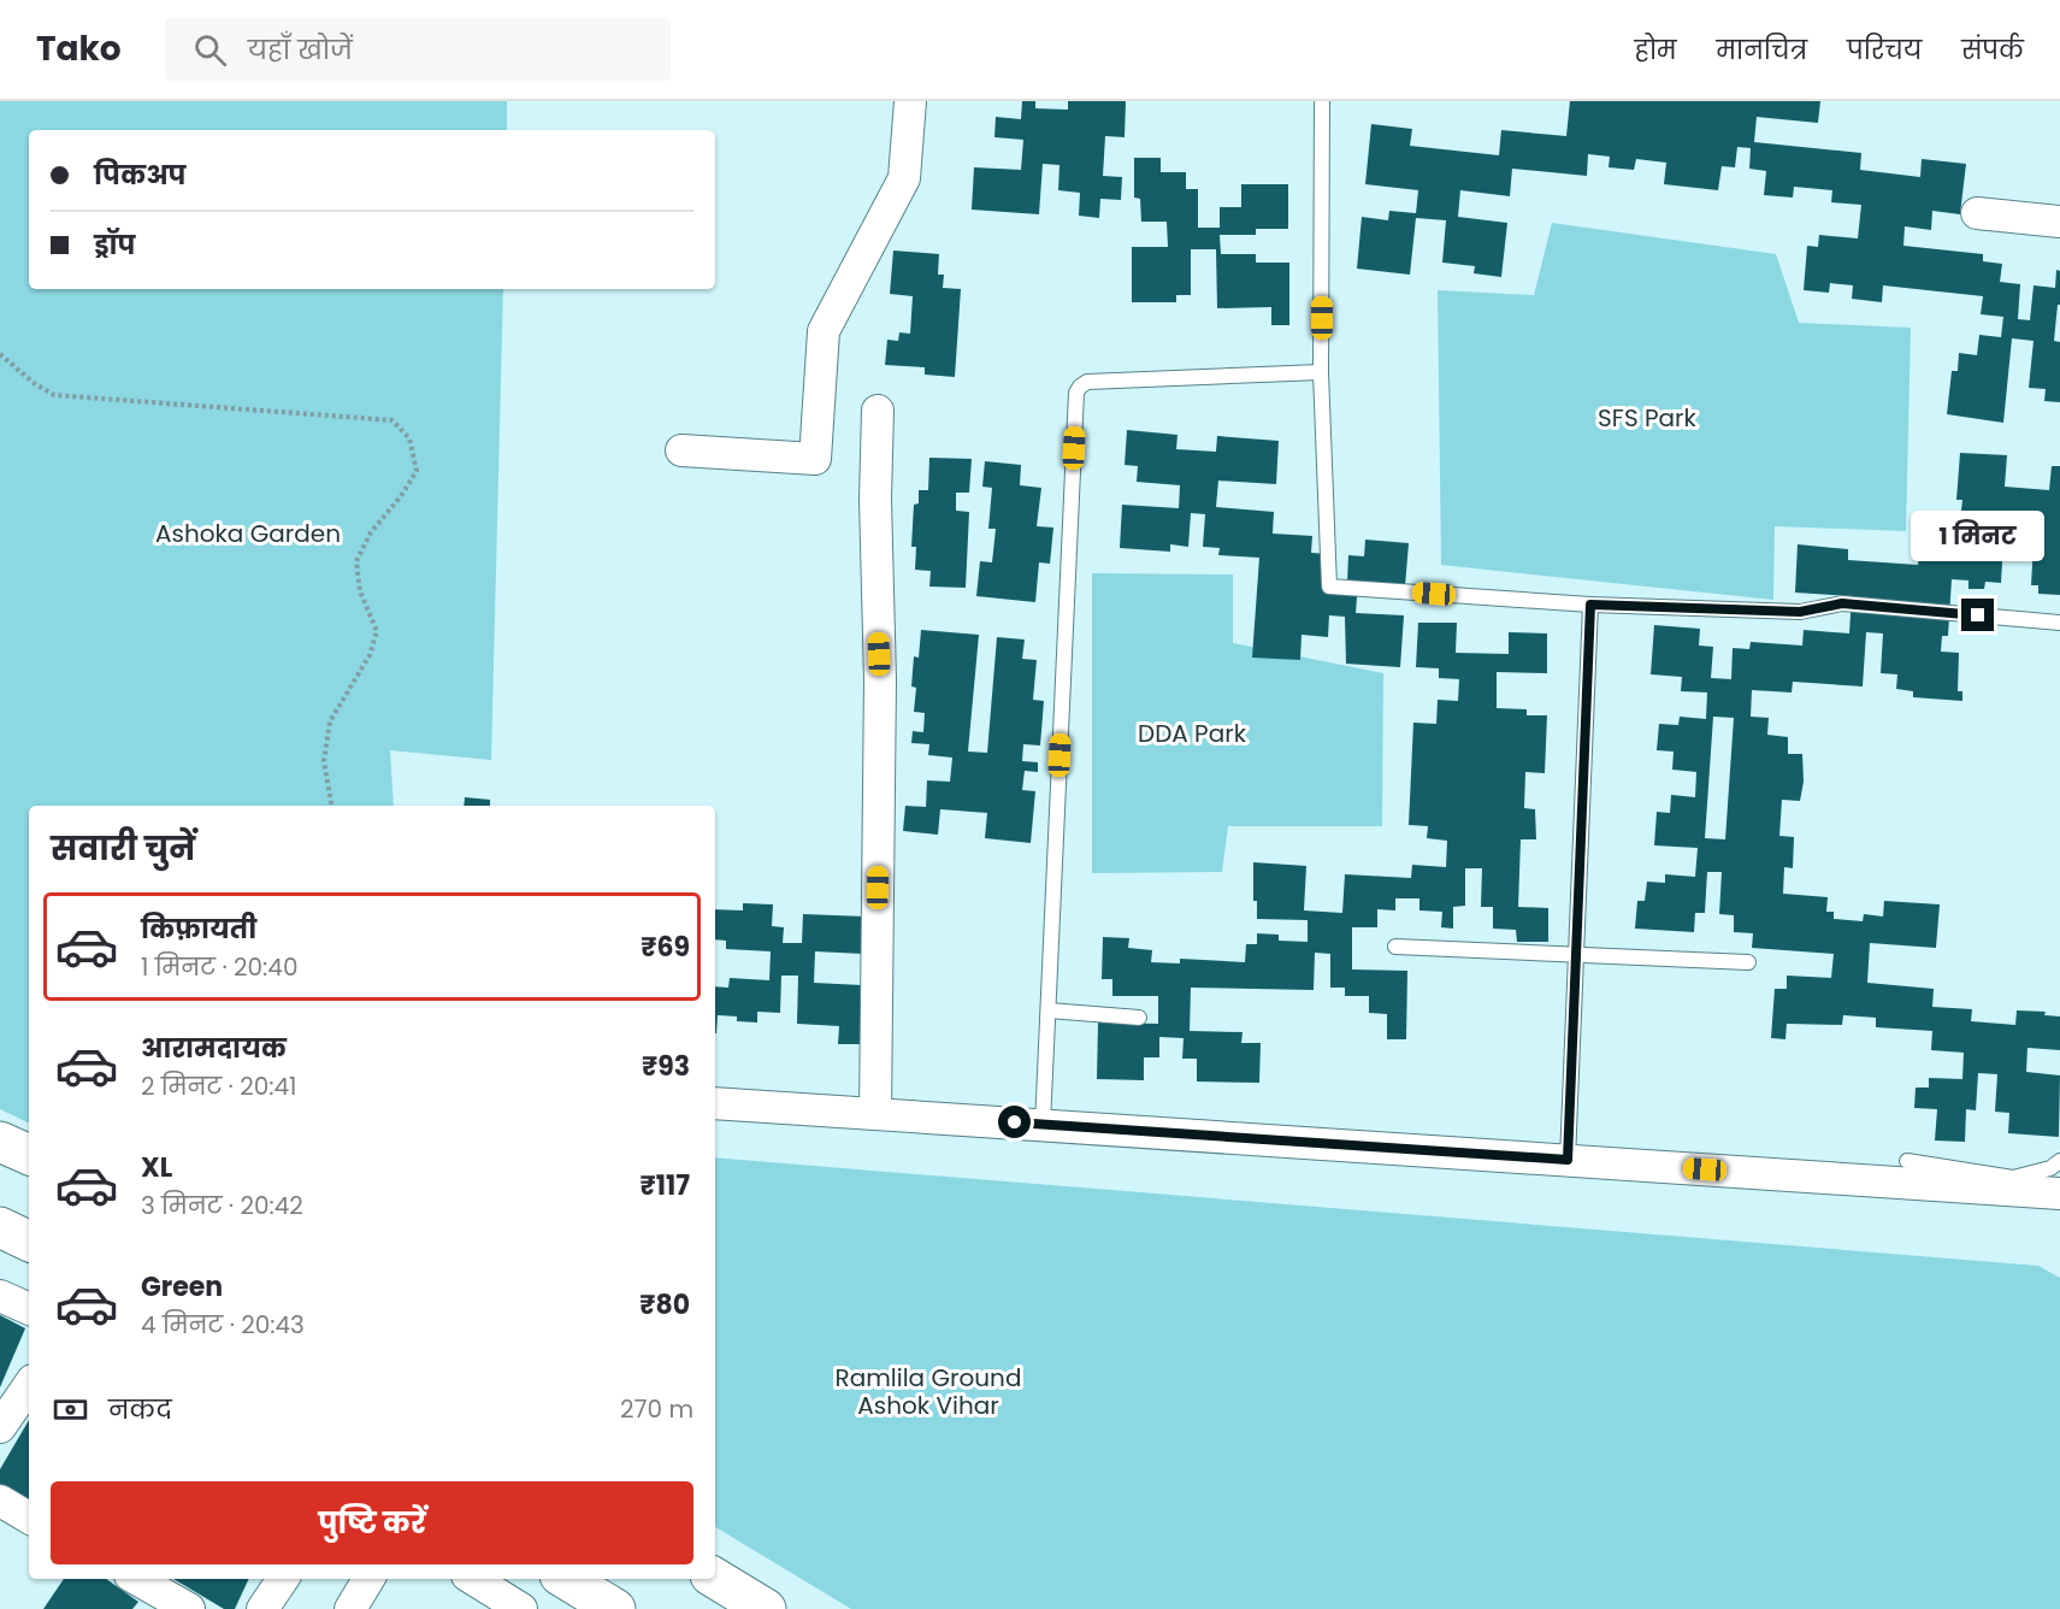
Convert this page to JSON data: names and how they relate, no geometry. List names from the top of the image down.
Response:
{
  "parks": [
    "SFS Park",
    "Ashoka Garden",
    "DDA Park",
    "Ramlila Ground Ashok Vihar"
  ],
  "page": {
    "header": "Tako",
    "search": "यहाँ खोजें",
    "nav": [
      "होम",
      "मानचित्र",
      "परिचय",
      "संपर्क"
    ],
    "banner": ["पिकअप", "ड्रॉप"],
    "bubble": "1 मिनट",
    "heading": "सवारी चुनें",
    "list": [
      {
        "name": "किफ़ायती",
        "note": "1 मिनट · 20:40",
        "value": "₹69"
      },
      {
        "name": "आरामदायक",
        "note": "2 मिनट · 20:41",
        "value": "₹93"
      },
      {
        "name": "XL",
        "note": "3 मिनट · 20:42",
        "value": "₹117"
      },
      {
        "name": "Green",
        "note": "4 मिनट · 20:43",
        "value": "₹80"
      }
    ],
    "pay": ["नकद", "270 m"],
    "buttons": "पुष्टि करें"
  }
}
